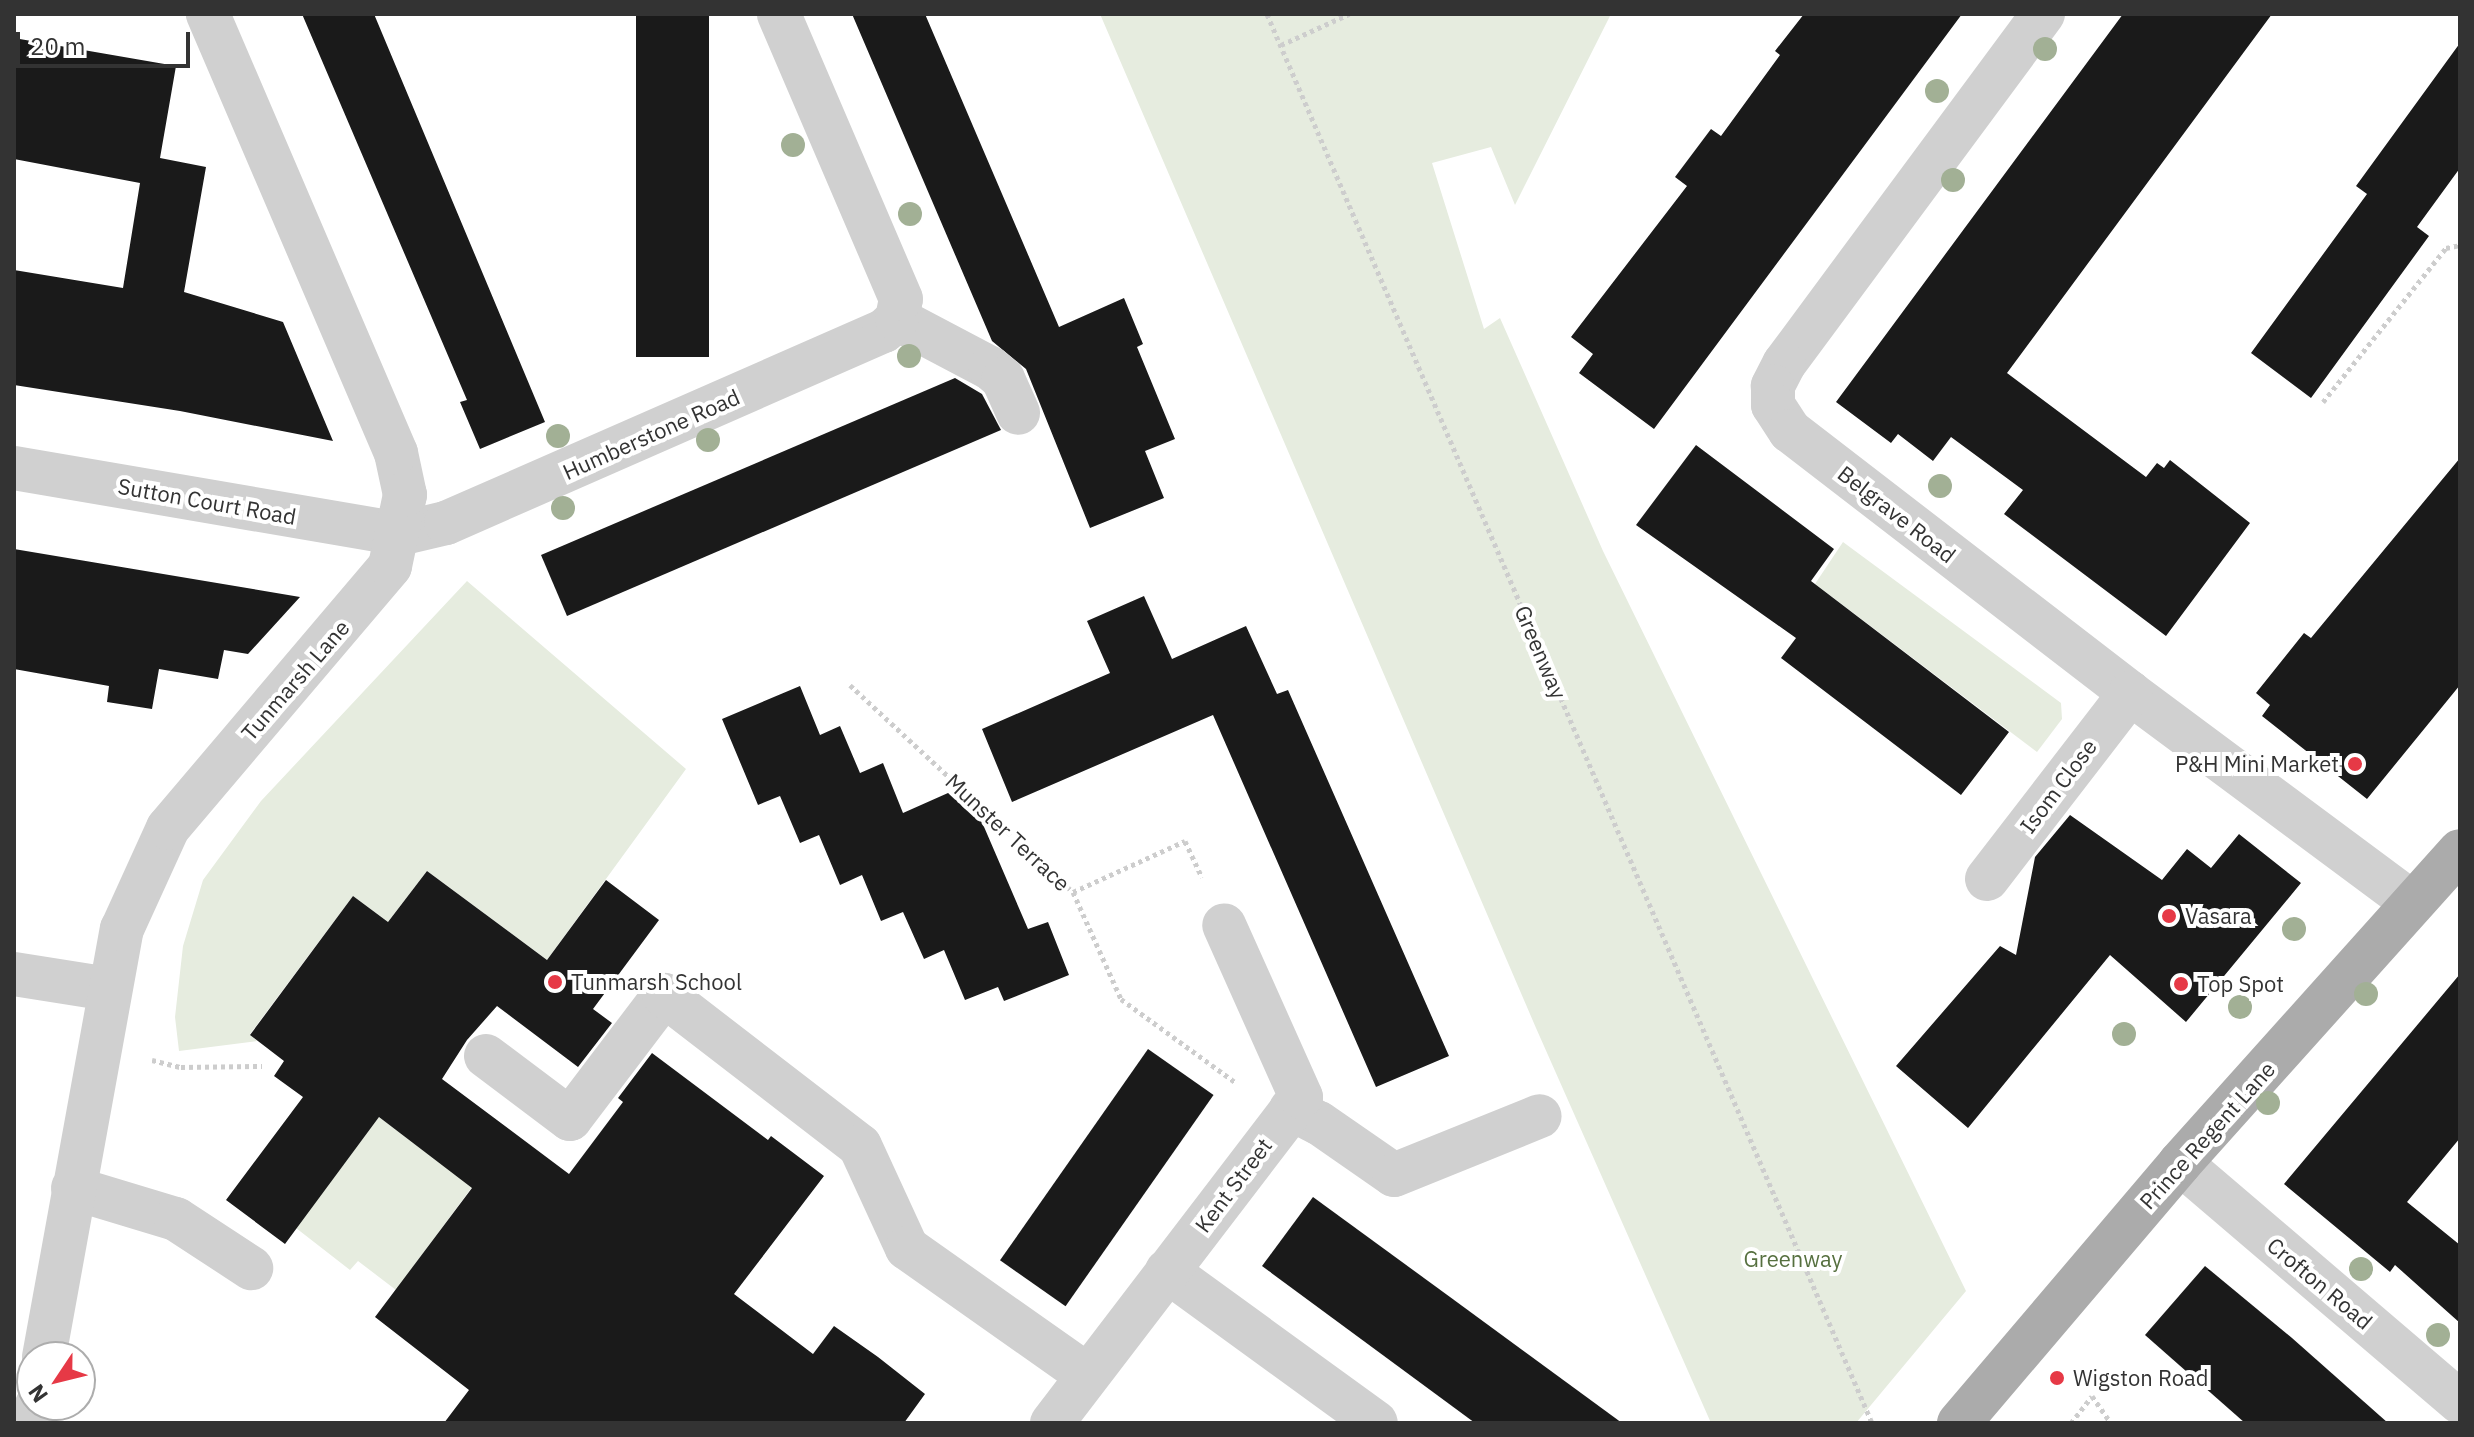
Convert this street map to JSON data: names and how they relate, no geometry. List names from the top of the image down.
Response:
{
  "streets": {
    "main road": ["Prince Regent Lane"],
    "street": [
      "Humberstone Road",
      "Sutton Court Road",
      "Belgrave Road",
      "Tunmarsh Lane",
      "Isom Close",
      "Kent Street",
      "Crofton Road"
    ],
    "path": ["Greenway", "Munster Terrace"]
  },
  "crossings": [
    ["Humberstone Road", "Sutton Court Road"],
    ["Humberstone Road", "Tunmarsh Lane"],
    ["Sutton Court Road", "Tunmarsh Lane"],
    ["Belgrave Road", "Isom Close"],
    ["Belgrave Road", "Prince Regent Lane"],
    ["Munster Terrace", "Kent Street"],
    ["Prince Regent Lane", "Crofton Road"]
  ],
  "parks": ["Greenway"],
  "places": [
    "P&H Mini Market",
    "Vasara",
    "Tunmarsh School",
    "Top Spot",
    "Wigston Road"
  ],
  "scale_bar": "20 m",
  "north": "bottom left"
}
